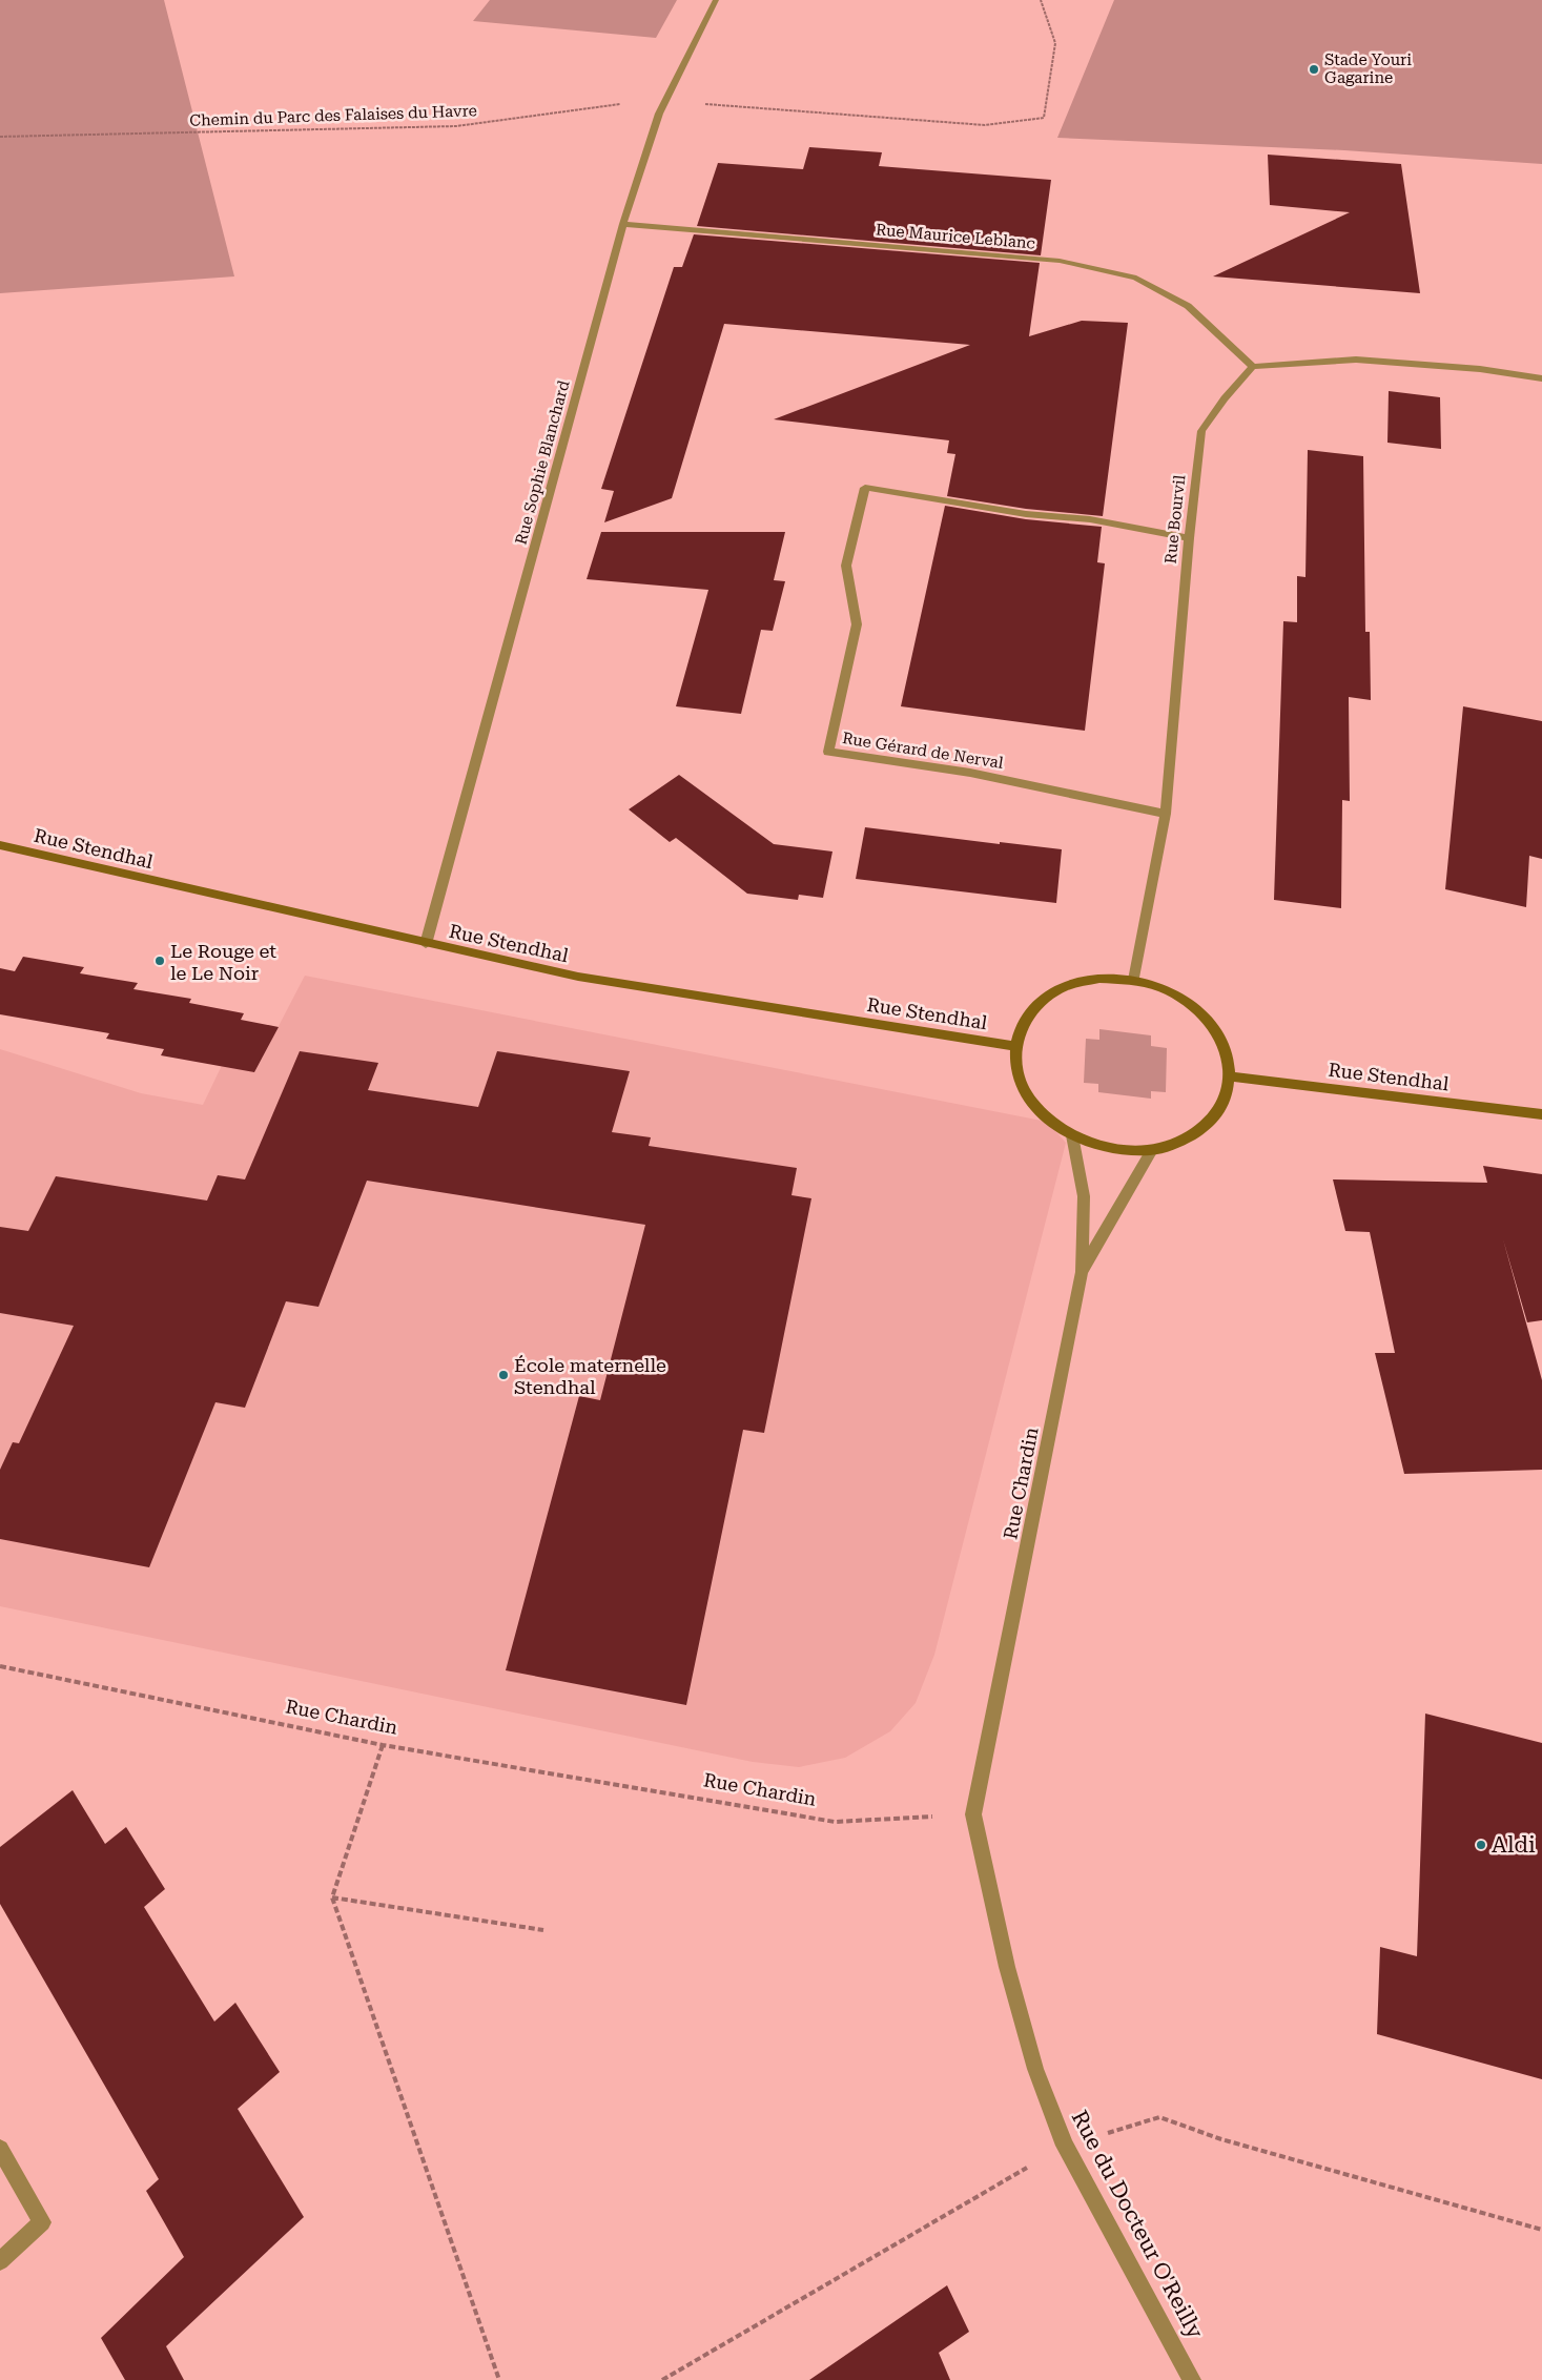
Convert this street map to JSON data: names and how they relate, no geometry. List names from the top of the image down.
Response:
{
  "streets": {
    "street": [
      "Rue Maurice Leblanc",
      "Rue Sophie Blanchard",
      "Rue Bourvil",
      "Rue Gérard de Nerval",
      "Rue Stendhal",
      "Rue Chardin",
      "Rue du Docteur O'Reilly"
    ],
    "path": ["Chemin du Parc des Falaises du Havre"]
  },
  "crossings": [
    ["Chemin du Parc des Falaises du Havre", "Rue Sophie Blanchard"],
    ["Rue Maurice Leblanc", "Rue Sophie Blanchard"],
    ["Rue Maurice Leblanc", "Rue Bourvil"],
    ["Rue Sophie Blanchard", "Rue Stendhal"],
    ["Rue Bourvil", "Rue Gérard de Nerval"],
    ["Rue Chardin", "Rue du Docteur O'Reilly"]
  ],
  "places": [
    "Stade Youri Gagarine",
    "Le Rouge et le Le Noir",
    "École maternelle Stendhal",
    "Aldi"
  ]
}
